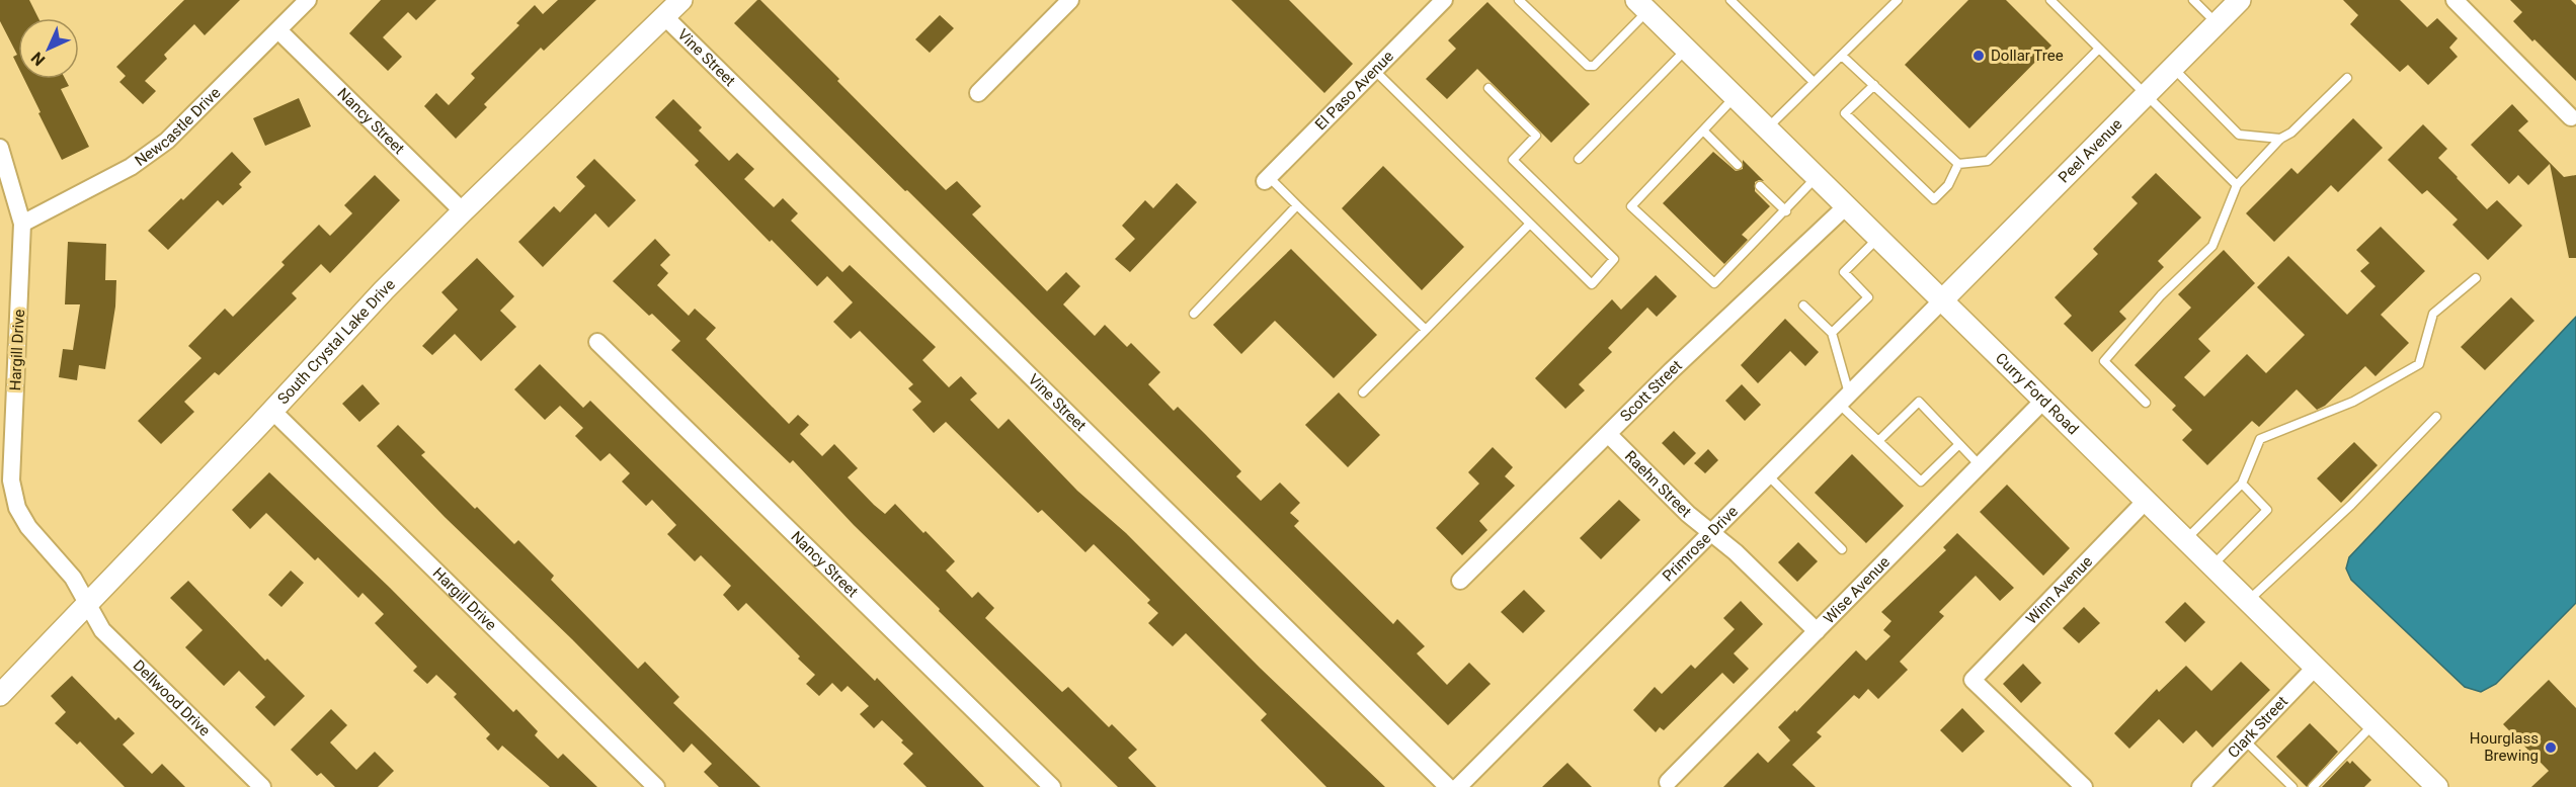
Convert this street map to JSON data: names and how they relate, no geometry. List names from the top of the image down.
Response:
{
  "streets": {
    "street": [
      "Vine Street",
      "El Paso Avenue",
      "Nancy Street",
      "Newcastle Drive",
      "Peel Avenue",
      "South Crystal Lake Drive",
      "Hargill Drive",
      "Scott Street",
      "Curry Ford Road",
      "Raehn Street",
      "Primrose Drive",
      "Winn Avenue",
      "Wise Avenue",
      "Dellwood Drive",
      "Clark Street"
    ]
  },
  "crossings": [
    ["Vine Street", "South Crystal Lake Drive"],
    ["Nancy Street", "Newcastle Drive"],
    ["Nancy Street", "South Crystal Lake Drive"],
    ["Newcastle Drive", "Hargill Drive"],
    ["Peel Avenue", "Curry Ford Road"],
    ["Peel Avenue", "Primrose Drive"],
    ["South Crystal Lake Drive", "Hargill Drive"],
    ["South Crystal Lake Drive", "Dellwood Drive"],
    ["Hargill Drive", "Dellwood Drive"],
    ["Scott Street", "Curry Ford Road"],
    ["Scott Street", "Raehn Street"],
    ["Curry Ford Road", "Primrose Drive"],
    ["Curry Ford Road", "Winn Avenue"],
    ["Curry Ford Road", "Wise Avenue"],
    ["Curry Ford Road", "Clark Street"],
    ["Raehn Street", "Primrose Drive"],
    ["Raehn Street", "Wise Avenue"]
  ],
  "places": ["Dollar Tree", "Hourglass Brewing"],
  "north": "bottom left"
}
